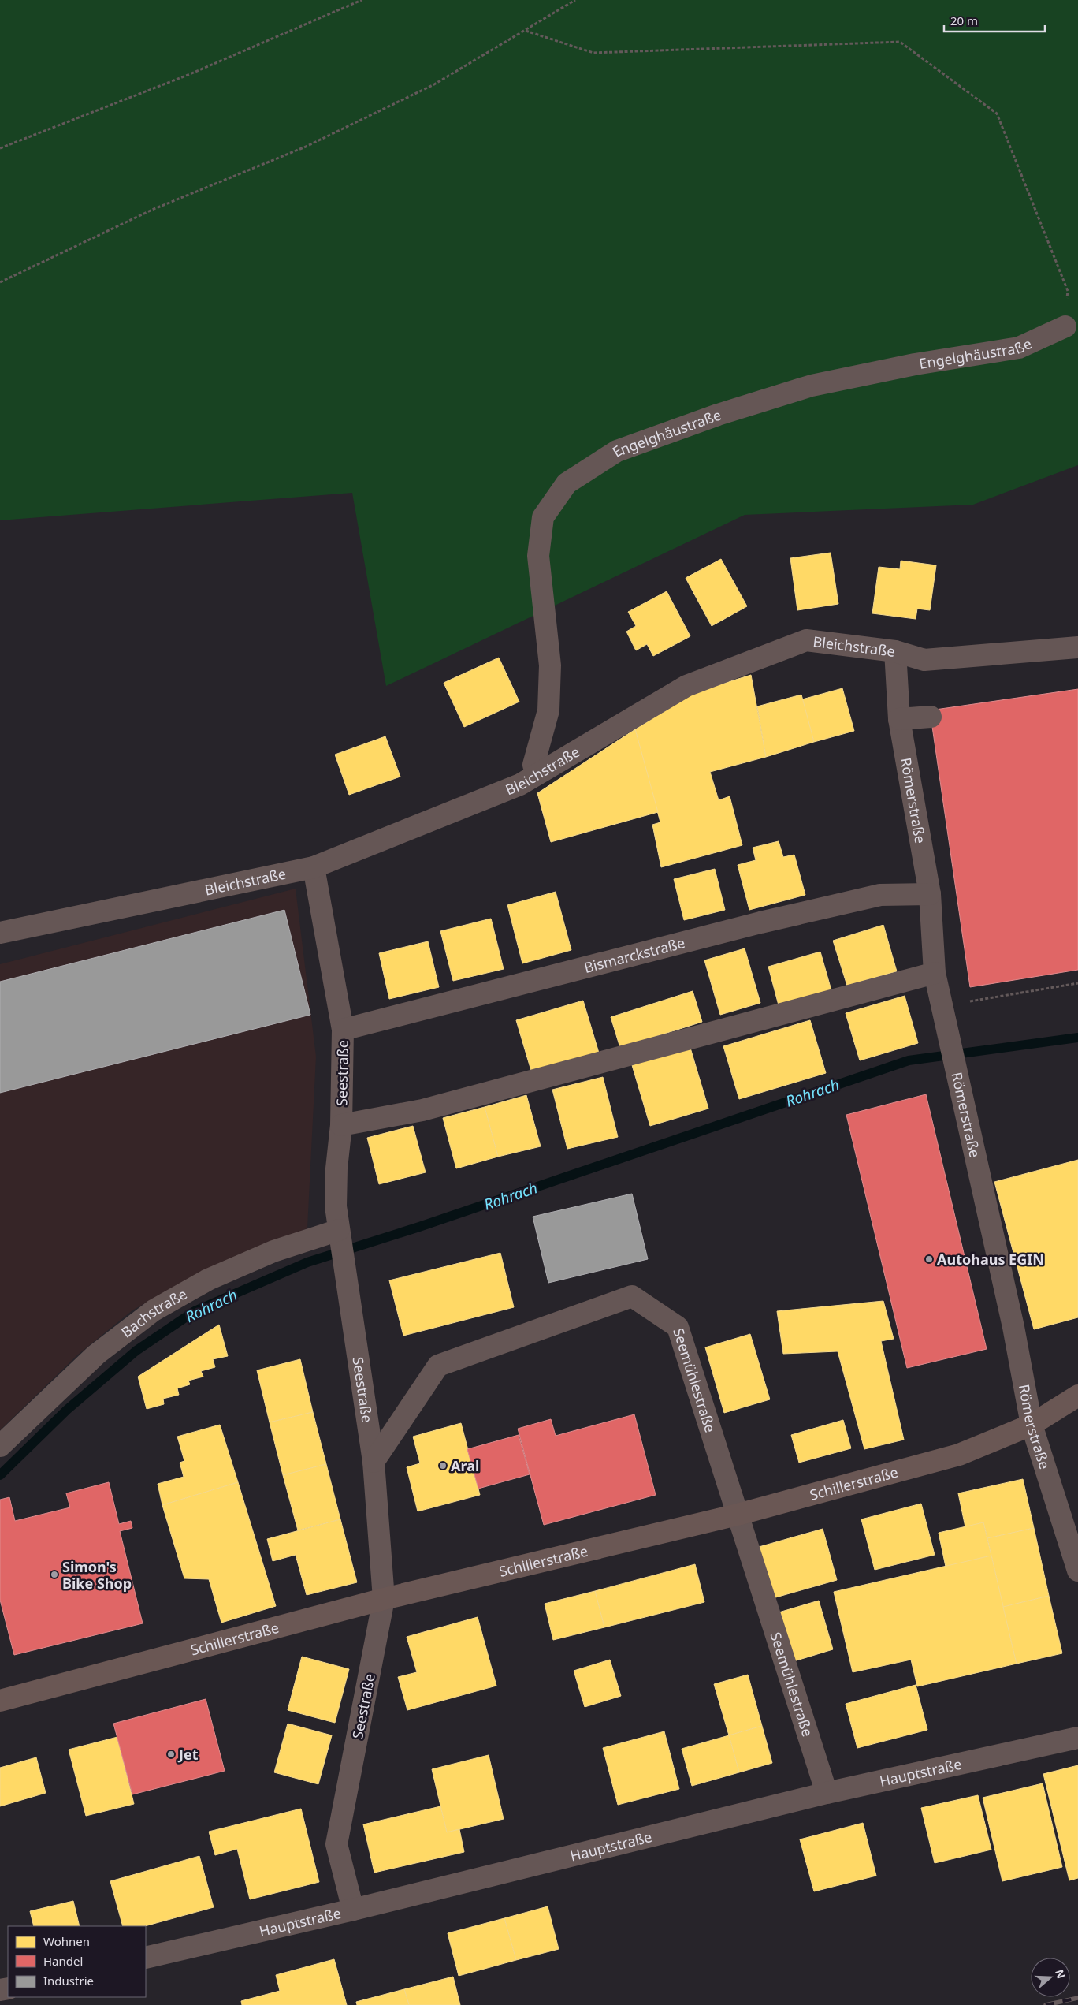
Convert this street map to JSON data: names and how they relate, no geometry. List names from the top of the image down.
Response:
{
  "streets": {
    "main road": ["Schillerstraße"],
    "street": [
      "Engelghäustraße",
      "Bleichstraße",
      "Römerstraße",
      "Bismarckstraße",
      "Seestraße",
      "Bachstraße",
      "Seemühlestraße",
      "Hauptstraße"
    ]
  },
  "crossings": [
    ["Engelghäustraße", "Bleichstraße"],
    ["Bleichstraße", "Römerstraße"],
    ["Bleichstraße", "Seestraße"],
    ["Römerstraße", "Bismarckstraße"],
    ["Römerstraße", "Schillerstraße"],
    ["Bismarckstraße", "Seestraße"],
    ["Seestraße", "Bachstraße"],
    ["Seestraße", "Seemühlestraße"],
    ["Seestraße", "Schillerstraße"],
    ["Seestraße", "Hauptstraße"],
    ["Seemühlestraße", "Schillerstraße"],
    ["Seemühlestraße", "Hauptstraße"]
  ],
  "water": ["Rohrach"],
  "places": [
    "Autohaus EGIN",
    "Aral",
    "Simon's Bike Shop",
    "Jet"
  ],
  "legend": ["Wohnen", "Handel", "Industrie"],
  "scale_bar": "20 m",
  "north": "right"
}
